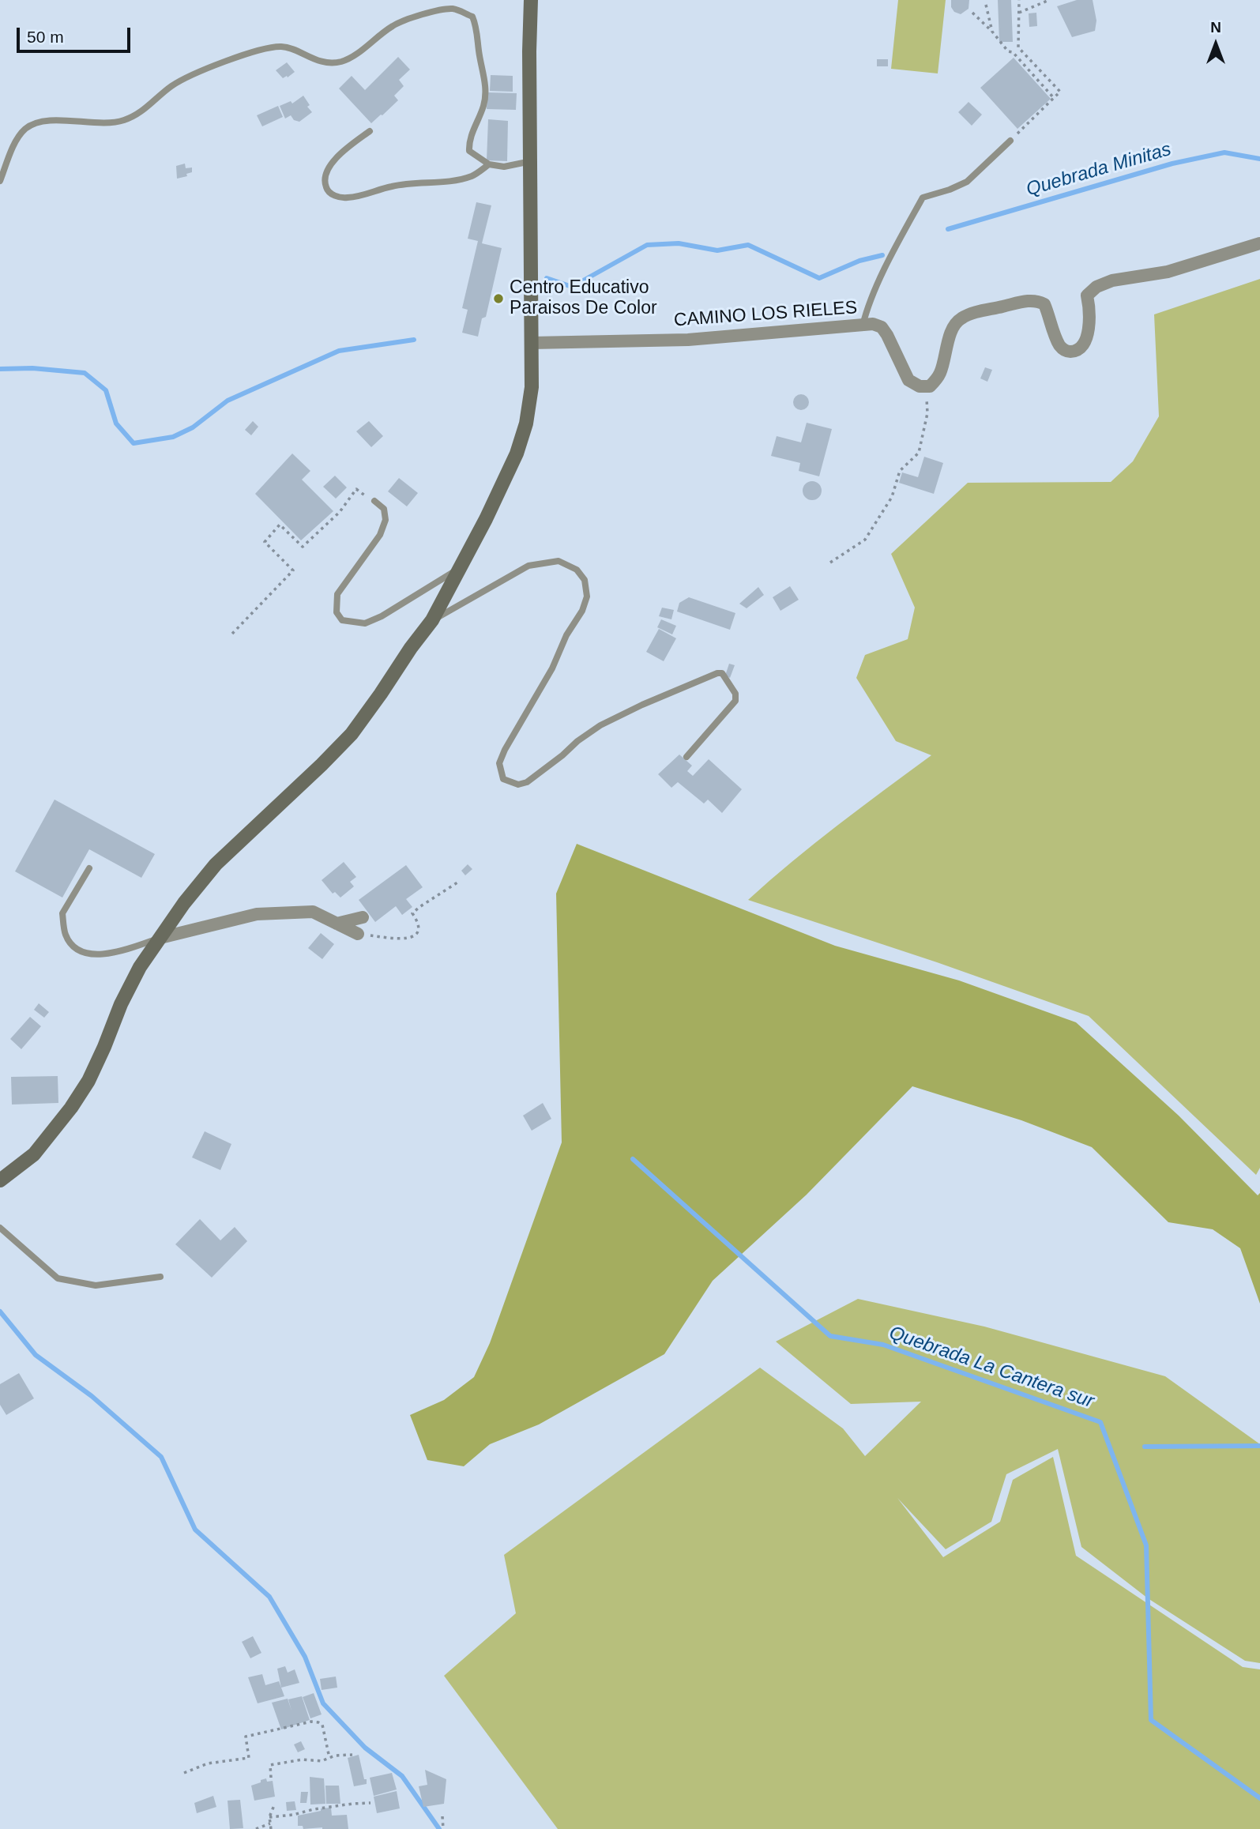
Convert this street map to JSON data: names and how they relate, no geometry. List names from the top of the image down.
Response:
{
  "streets": {
    "street": ["CAMINO LOS RIELES"]
  },
  "water": ["Quebrada Minitas", "Quebrada La Cantera sur"],
  "places": ["Centro Educativo Paraisos De Color"],
  "scale_bar": "50 m",
  "north": "top"
}
